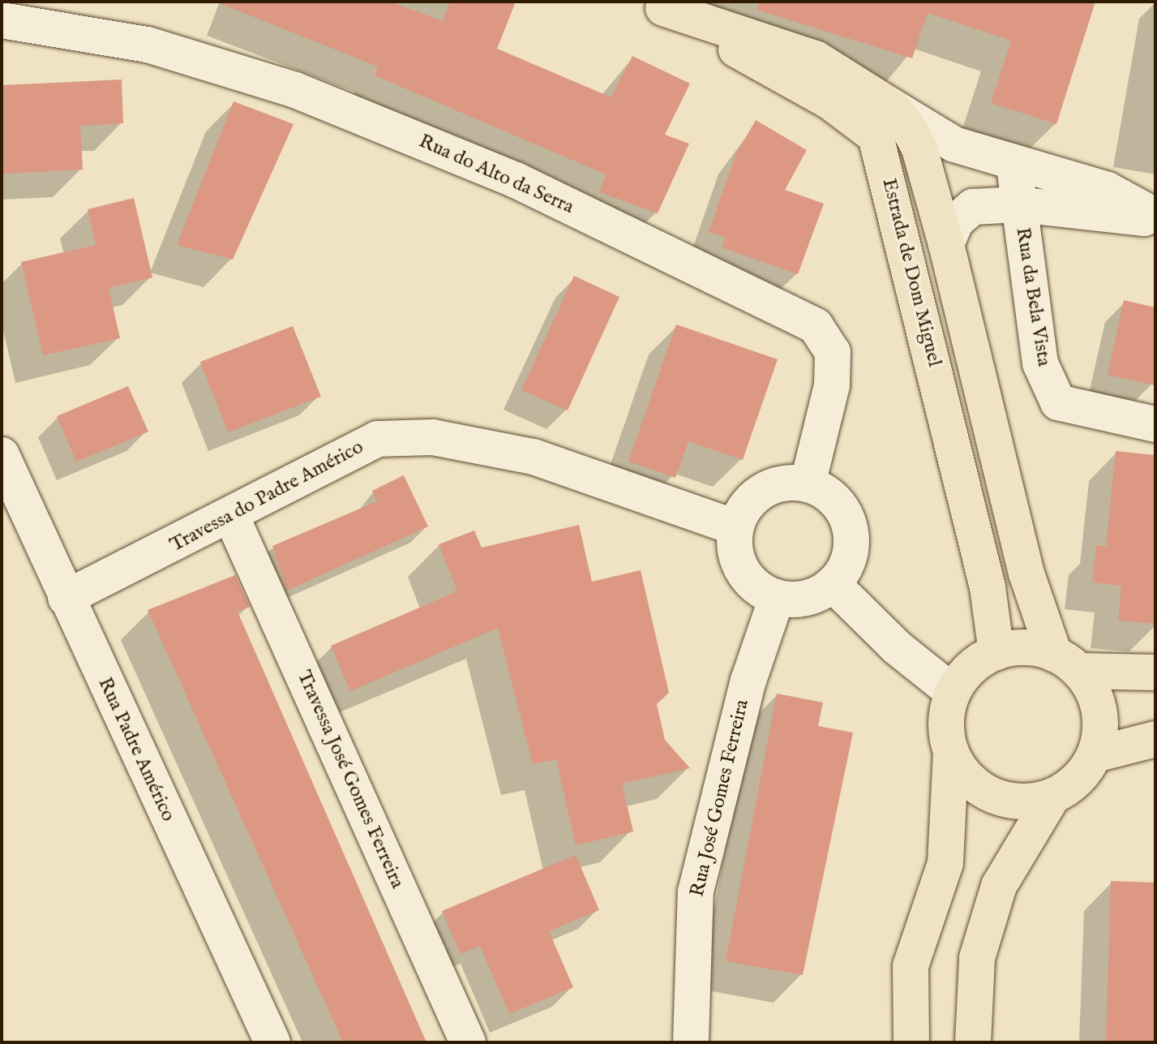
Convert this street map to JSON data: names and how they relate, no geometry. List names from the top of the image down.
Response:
{
  "streets": {
    "main road": ["Estrada de Dom Miguel"],
    "street": [
      "Rua do Alto da Serra",
      "Rua da Bela Vista",
      "Travessa do Padre Américo",
      "Rua Padre Américo",
      "Travessa José Gomes Ferreira",
      "Rua José Gomes Ferreira"
    ]
  },
  "crossings": [
    ["Rua do Alto da Serra", "Travessa do Padre Américo"],
    ["Rua do Alto da Serra", "Rua José Gomes Ferreira"],
    ["Estrada de Dom Miguel", "Rua da Bela Vista"],
    ["Travessa do Padre Américo", "Rua Padre Américo"],
    ["Travessa do Padre Américo", "Travessa José Gomes Ferreira"],
    ["Travessa do Padre Américo", "Rua José Gomes Ferreira"]
  ]
}
